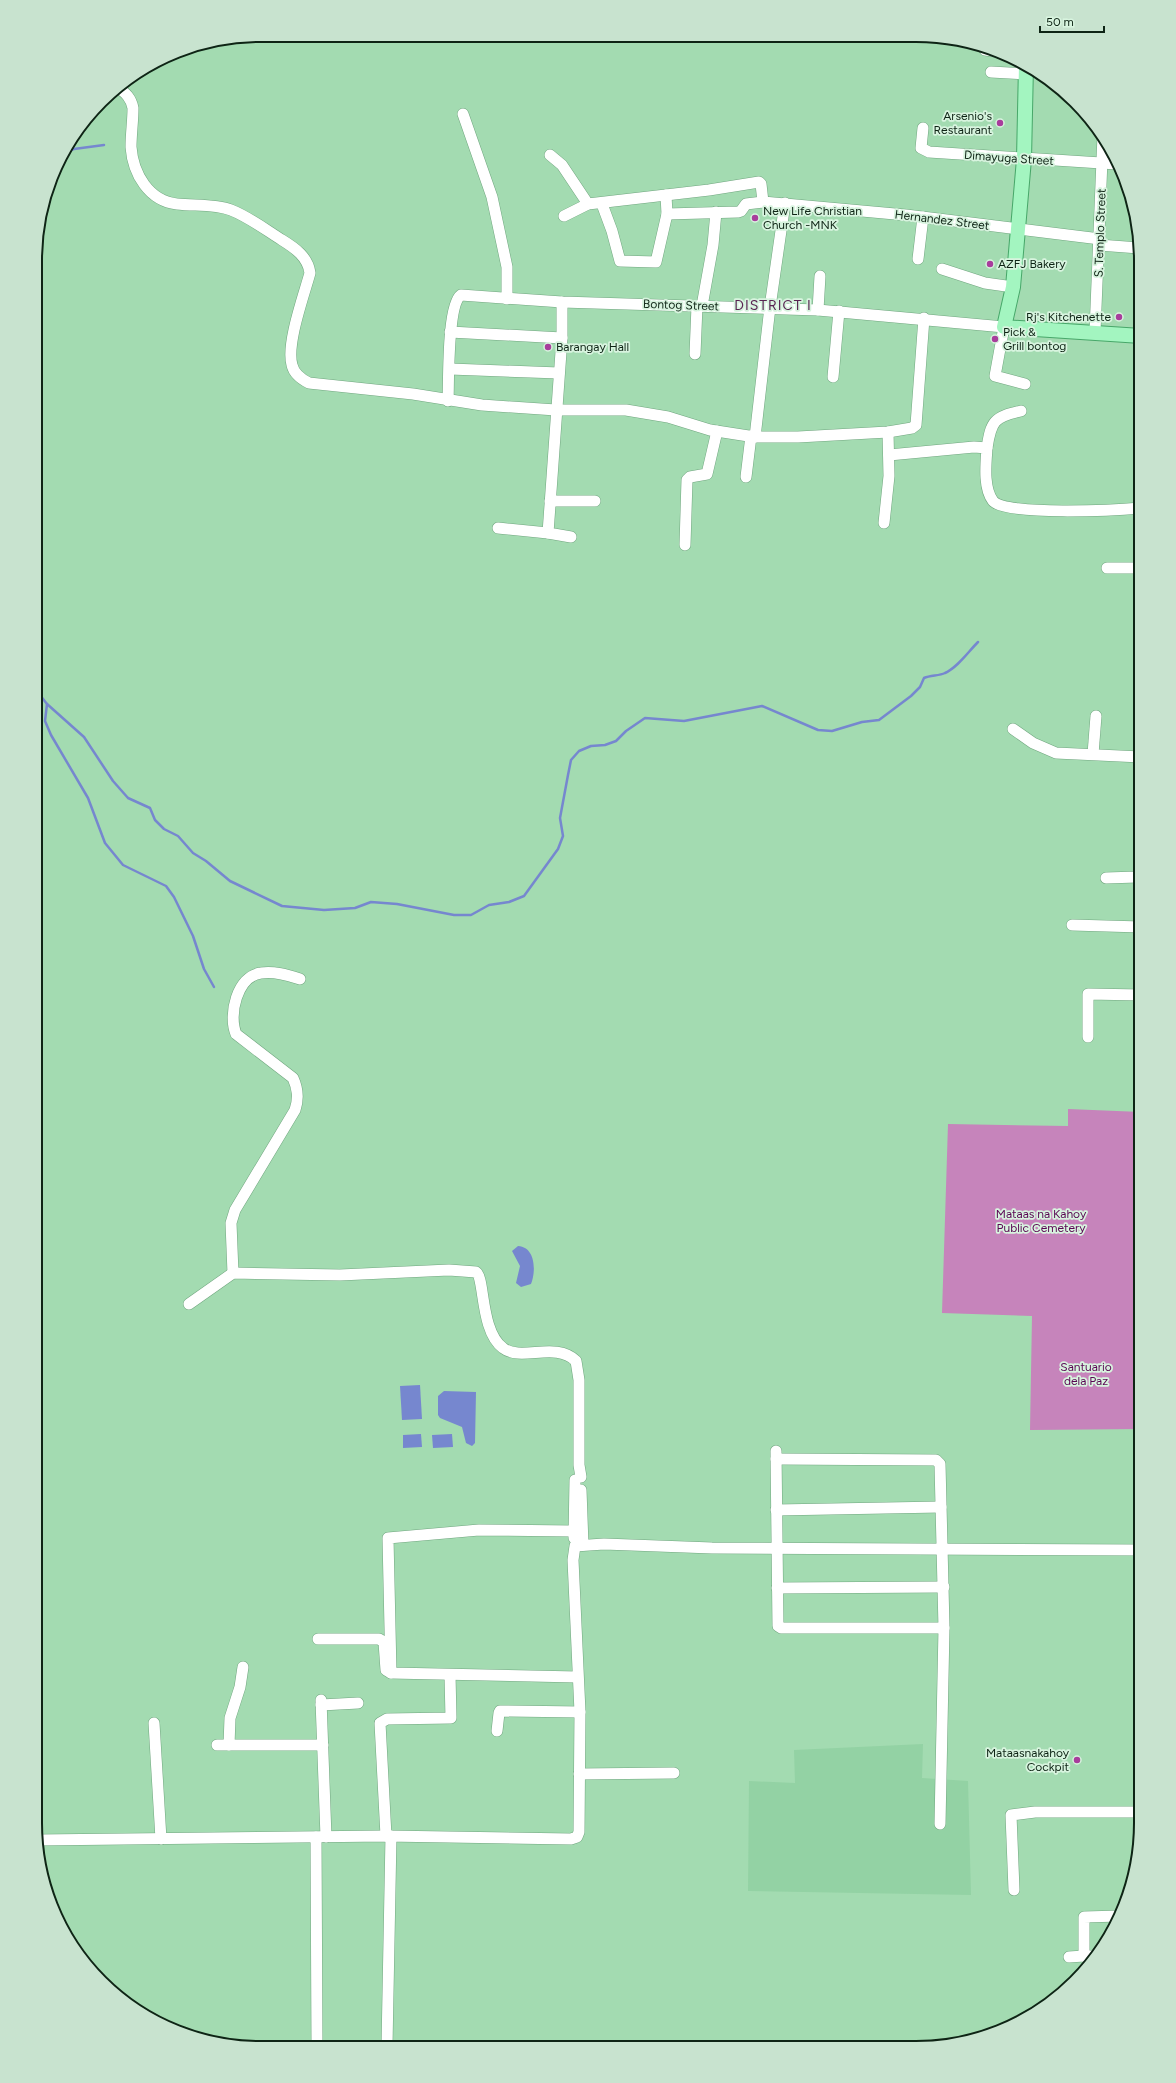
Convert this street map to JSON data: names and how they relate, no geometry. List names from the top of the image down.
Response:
{
  "streets": {
    "street": [
      "Dimayuga Street",
      "Hernandez Street",
      "S. Templo Street",
      "Bontog Street"
    ]
  },
  "crossings": [
    ["Dimayuga Street", "S. Templo Street"],
    ["Hernandez Street", "S. Templo Street"]
  ],
  "districts": ["DISTRICT I"],
  "parks": ["Mataas na Kahoy Public Cemetery", "Santuario dela Paz"],
  "places": [
    "Arsenio's Restaurant",
    "New Life Christian Church -MNK",
    "AZFJ Bakery",
    "Rj's Kitchenette",
    "Pick & Grill bontog",
    "Barangay Hall",
    "Mataasnakahoy Cockpit"
  ],
  "scale_bar": "50 m"
}
